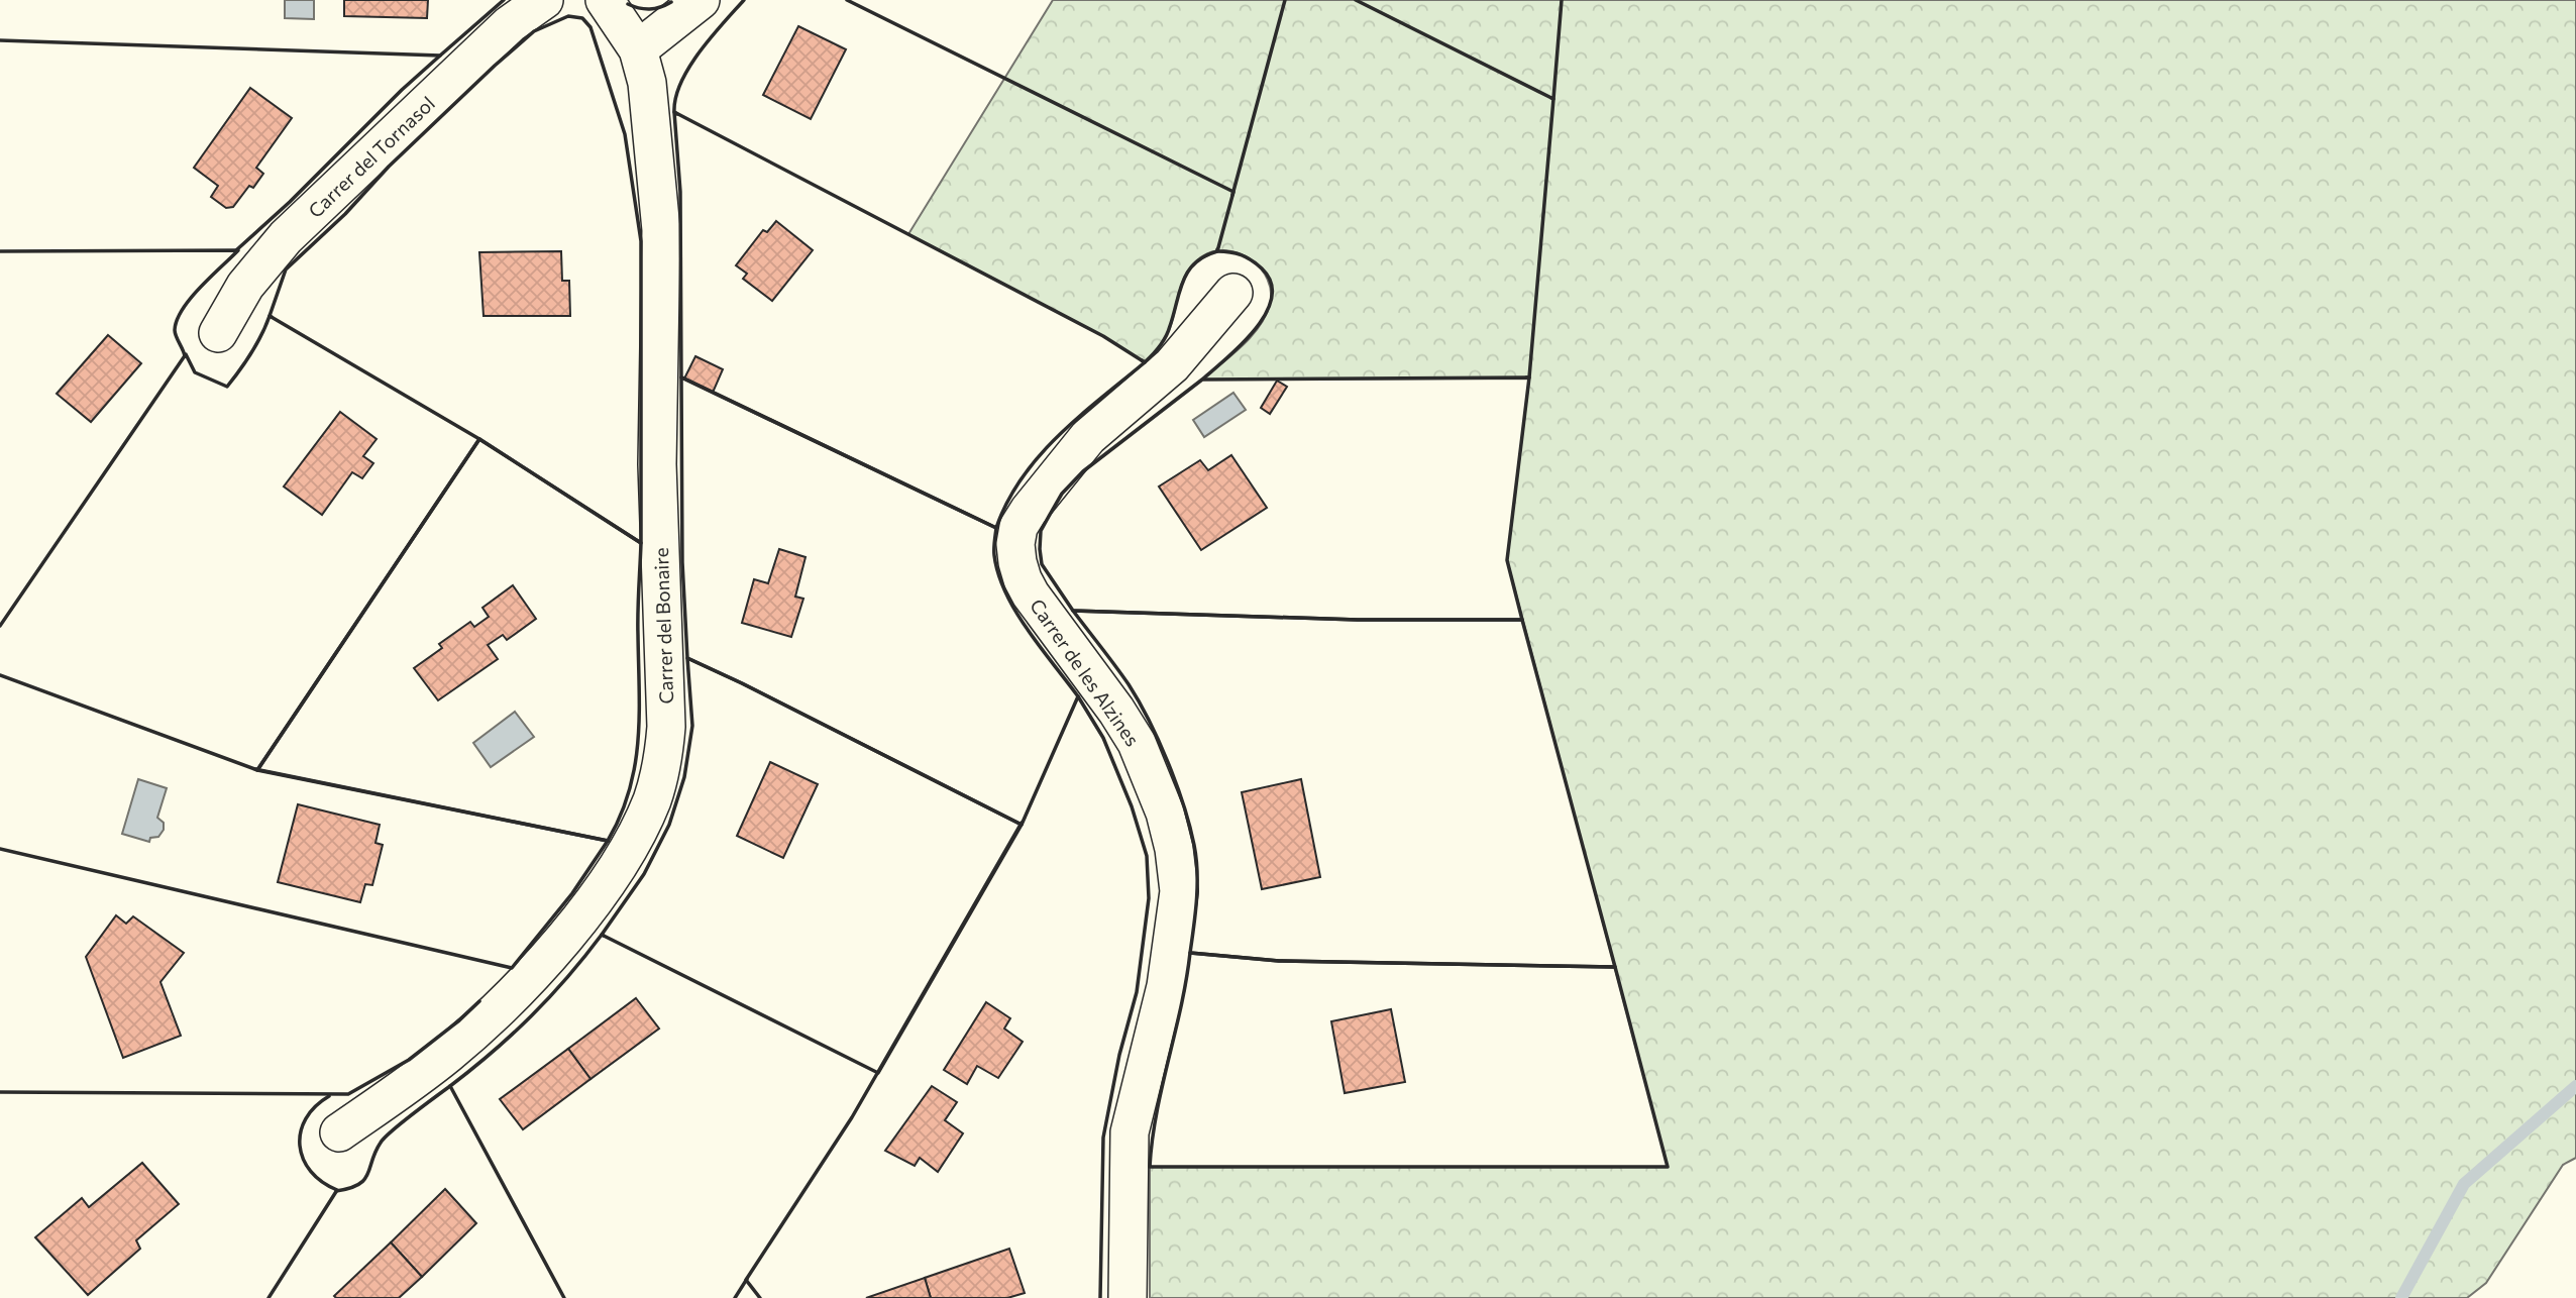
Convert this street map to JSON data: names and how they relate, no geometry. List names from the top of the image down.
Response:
{
  "streets": {
    "street": ["Carrer del Tornasol", "Carrer del Bonaire", "Carrer de les Alzines"]
  }
}
